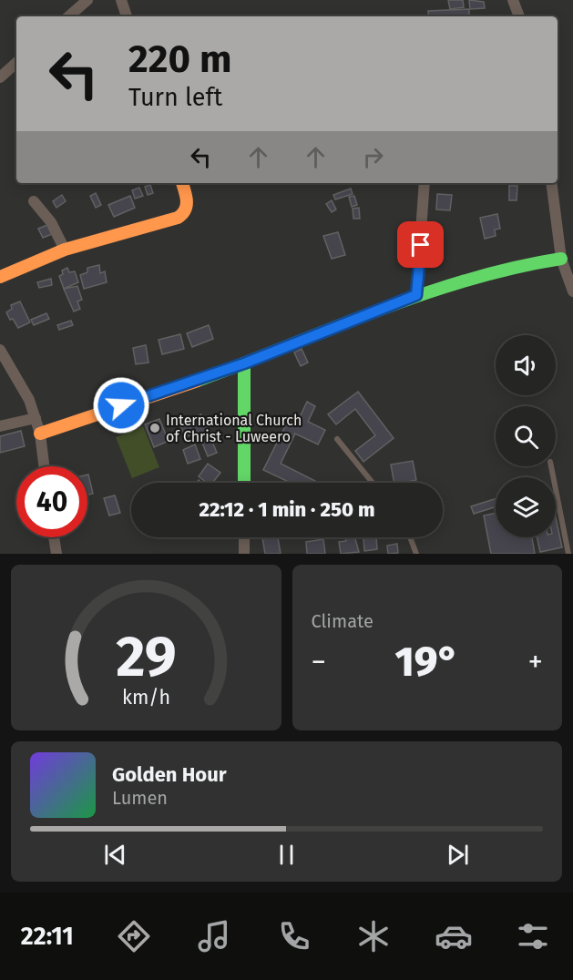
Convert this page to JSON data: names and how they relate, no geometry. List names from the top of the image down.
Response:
{
  "places": ["International Church of Christ - Luweero"],
  "page": {
    "turn": ["220 m", "Turn left"],
    "limit": "40",
    "trip": "22:12 · 1 min · 250 m",
    "tile": "Climate",
    "heat": ["−", "19°", "+"],
    "song": ["Golden Hour", "Lumen"],
    "tabs": "22:11",
    "gauge": ["29", "km/h"]
  }
}
